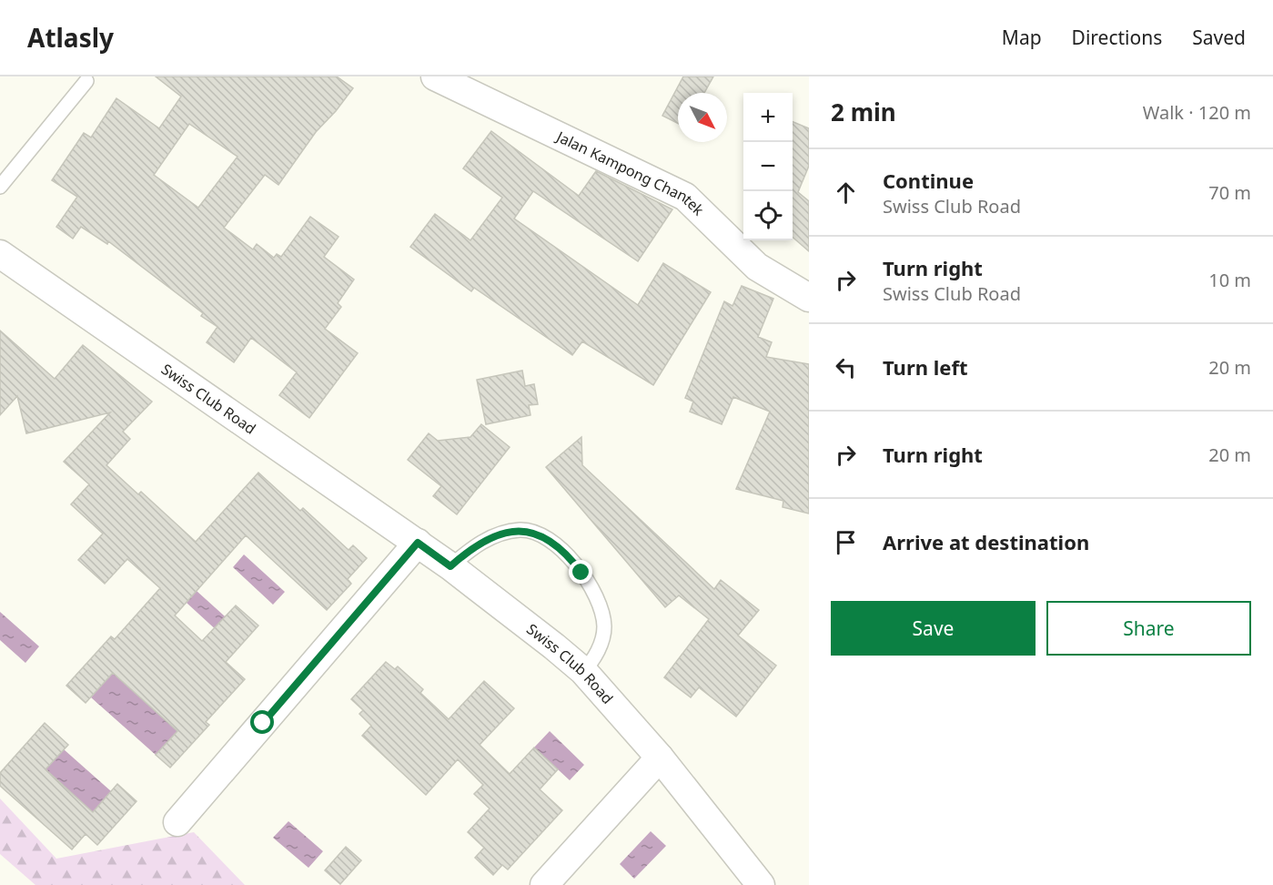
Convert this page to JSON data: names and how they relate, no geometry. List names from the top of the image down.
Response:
{
  "streets": {
    "street": ["Jalan Kampong Chantek", "Swiss Club Road"]
  },
  "north": "bottom right",
  "page": {
    "header": "Atlasly",
    "nav": ["Map", "Directions", "Saved"],
    "heading": ["2 min", "Walk · 120 m"],
    "map_buttons": ["+", "−"],
    "list": [
      ["Continue", "Swiss Club Road", "70 m"],
      ["Turn right", "Swiss Club Road", "10 m"],
      ["Turn left", "20 m"],
      ["Turn right", "20 m"],
      "Arrive at destination"
    ],
    "buttons": ["Save", "Share"]
  }
}
